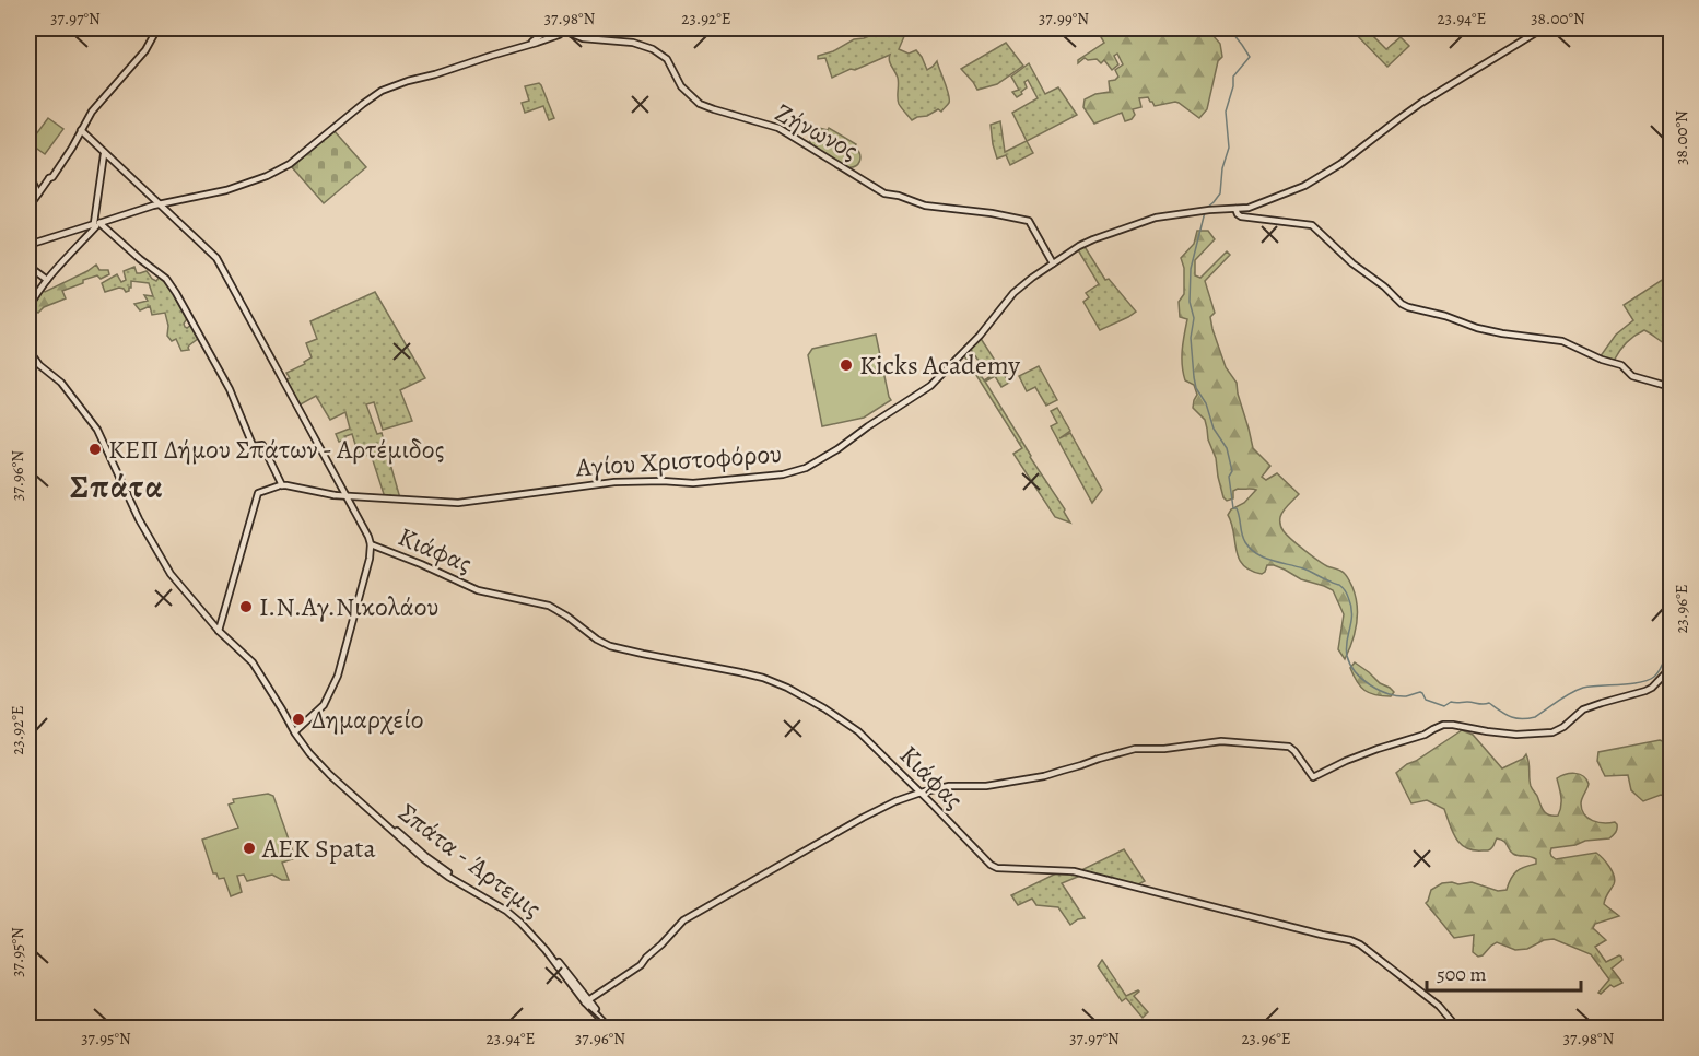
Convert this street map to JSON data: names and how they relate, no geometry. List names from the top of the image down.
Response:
{
  "streets": {
    "street": [
      "Ζήνωνος",
      "Αγίου Χριστοφόρου",
      "Κιάφας",
      "Σπάτα - Άρτεμις"
    ]
  },
  "crossings": [
    ["Ζήνωνος", "Αγίου Χριστοφόρου"]
  ],
  "districts": ["Σπάτα"],
  "places": [
    "Kicks Academy",
    "ΚΕΠ Δήμου Σπάτων - Αρτέμιδος",
    "Ι.Ν.Αγ.Νικολάου",
    "Δημαρχείο",
    "AEK Spata"
  ],
  "scale_bar": "500 m",
  "coordinates": [
    "37.97°N",
    "37.98°N",
    "23.92°E",
    "37.99°N",
    "23.94°E",
    "38.00°N",
    "37.96°N",
    "23.96°E",
    "37.95°N"
  ]
}
